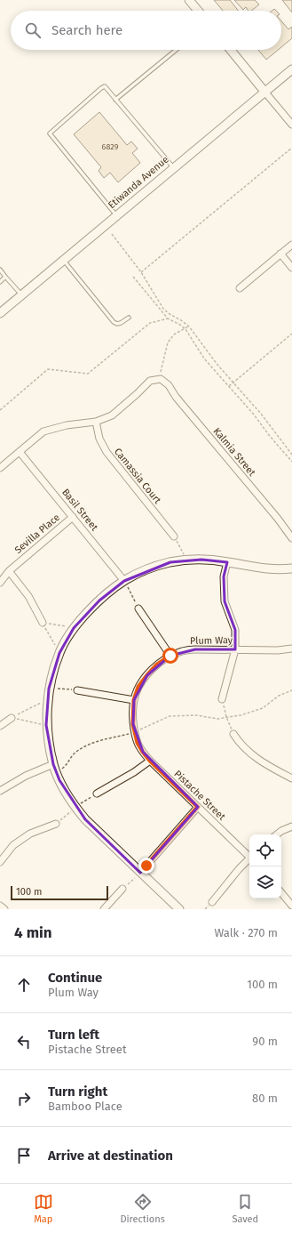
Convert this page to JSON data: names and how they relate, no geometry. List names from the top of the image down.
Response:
{
  "streets": {
    "street": [
      "Etiwanda Avenue",
      "Kalmia Street",
      "Camassia Court",
      "Basil Street",
      "Sevilla Place",
      "Plum Way",
      "Pistache Street"
    ]
  },
  "crossings": [
    ["Basil Street", "Sevilla Place"],
    ["Plum Way", "Pistache Street"]
  ],
  "house_numbers": ["6829"],
  "scale_bar": "100 m",
  "page": {
    "search": "Search here",
    "scale": "100 m",
    "heading": ["4 min", "Walk · 270 m"],
    "list": [
      ["Continue", "Plum Way", "100 m"],
      ["Turn left", "Pistache Street", "90 m"],
      ["Turn right", "Bamboo Place", "80 m"],
      "Arrive at destination"
    ],
    "nav": ["Map", "Directions", "Saved"]
  }
}
